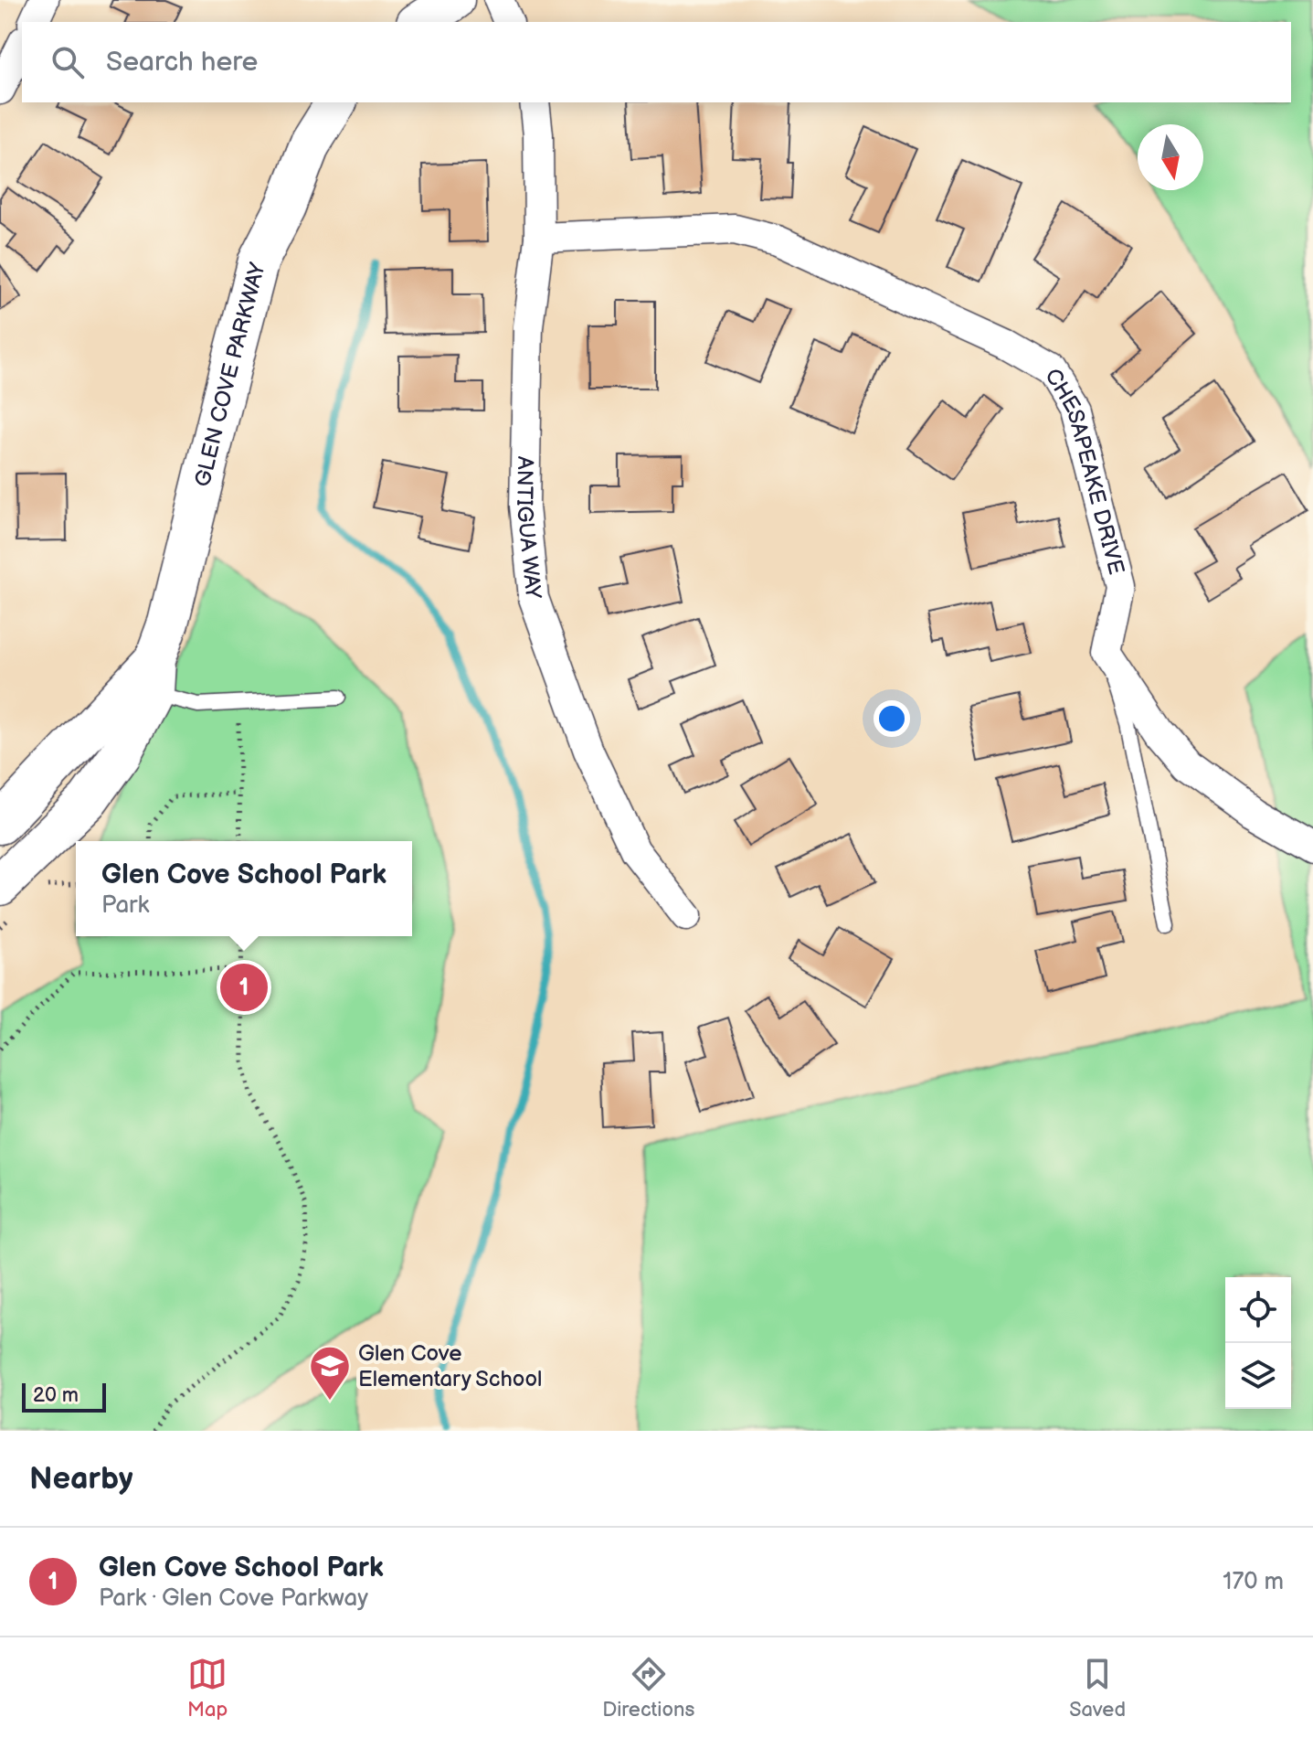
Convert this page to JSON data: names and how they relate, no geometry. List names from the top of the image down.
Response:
{
  "streets": {
    "main road": ["GLEN COVE PARKWAY"],
    "street": ["CHESAPEAKE DRIVE", "ANTIGUA WAY"]
  },
  "crossings": [
    ["CHESAPEAKE DRIVE", "ANTIGUA WAY"]
  ],
  "places": {
    "school or university": ["Glen Cove Elementary School"]
  },
  "scale_bar": "20 m",
  "north": "bottom",
  "page": {
    "search": "Search here",
    "popup": ["Glen Cove School Park", "Park"],
    "pins": "1",
    "scale": "20 m",
    "heading": "Nearby",
    "list": [
      {
        "mark": "1",
        "name": "Glen Cove School Park",
        "note": "Park · Glen Cove Parkway",
        "value": "170 m"
      }
    ],
    "nav": ["Map", "Directions", "Saved"]
  }
}
